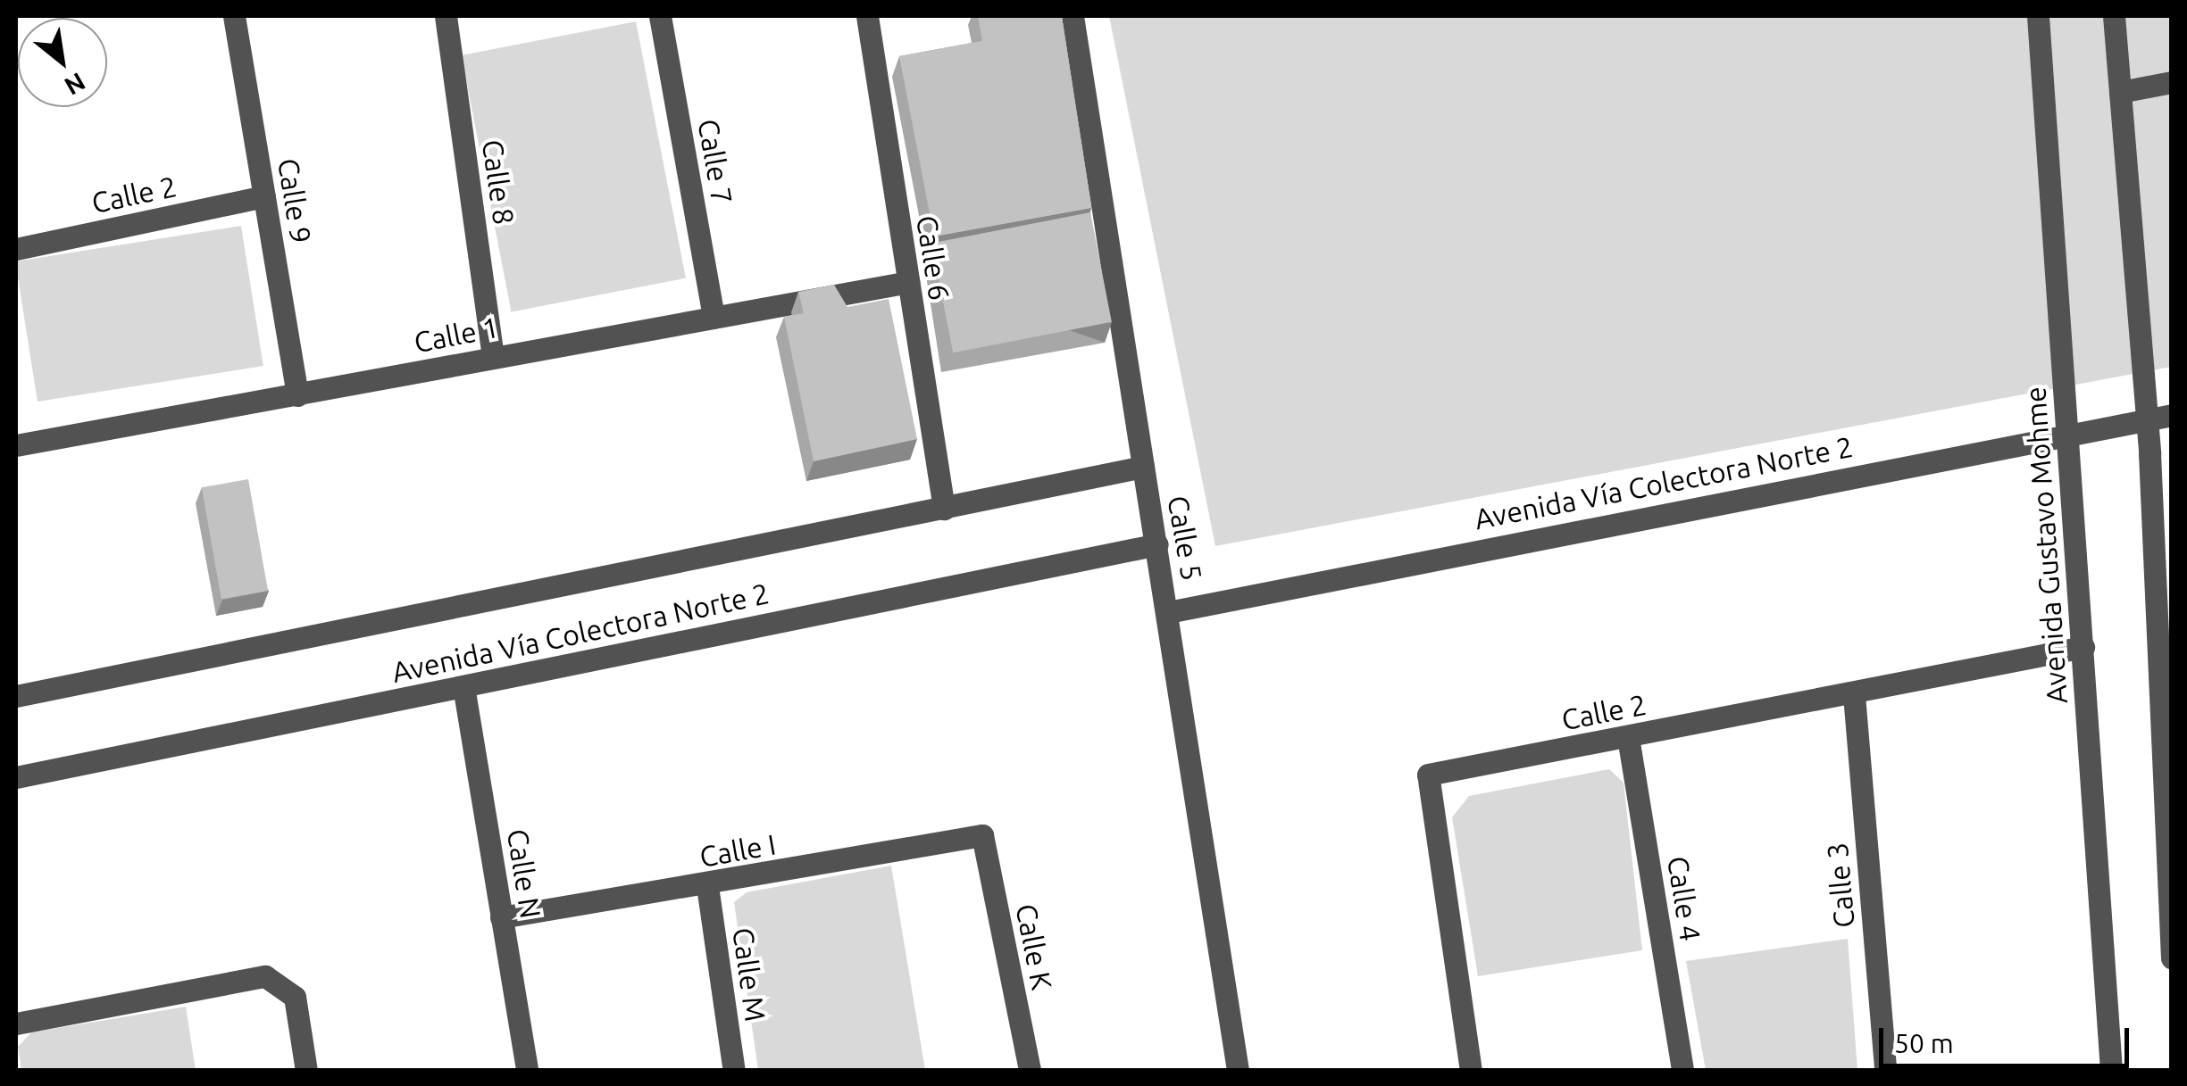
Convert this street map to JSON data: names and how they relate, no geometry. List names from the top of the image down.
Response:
{
  "streets": {
    "street": [
      "Calle 7",
      "Calle 8",
      "Calle 2",
      "Calle 9",
      "Calle 6",
      "Calle 1",
      "Avenida Vía Colectora Norte 2",
      "Calle 5",
      "Avenida Gustavo Mohme",
      "Calle I",
      "Calle N",
      "Calle 3",
      "Calle 4",
      "Calle K",
      "Calle M"
    ]
  },
  "crossings": [
    ["Calle 7", "Calle 1"],
    ["Calle 8", "Calle 1"],
    ["Calle 2", "Calle 9"],
    ["Calle 2", "Avenida Gustavo Mohme"],
    ["Calle 2", "Calle 3"],
    ["Calle 2", "Calle 4"],
    ["Calle 9", "Calle 1"],
    ["Calle 6", "Calle 1"],
    ["Calle 6", "Avenida Vía Colectora Norte 2"],
    ["Avenida Vía Colectora Norte 2", "Calle 5"],
    ["Avenida Vía Colectora Norte 2", "Avenida Gustavo Mohme"],
    ["Avenida Vía Colectora Norte 2", "Calle N"],
    ["Calle I", "Calle N"],
    ["Calle I", "Calle K"],
    ["Calle I", "Calle M"]
  ],
  "scale_bar": "50 m",
  "north": "bottom right"
}
